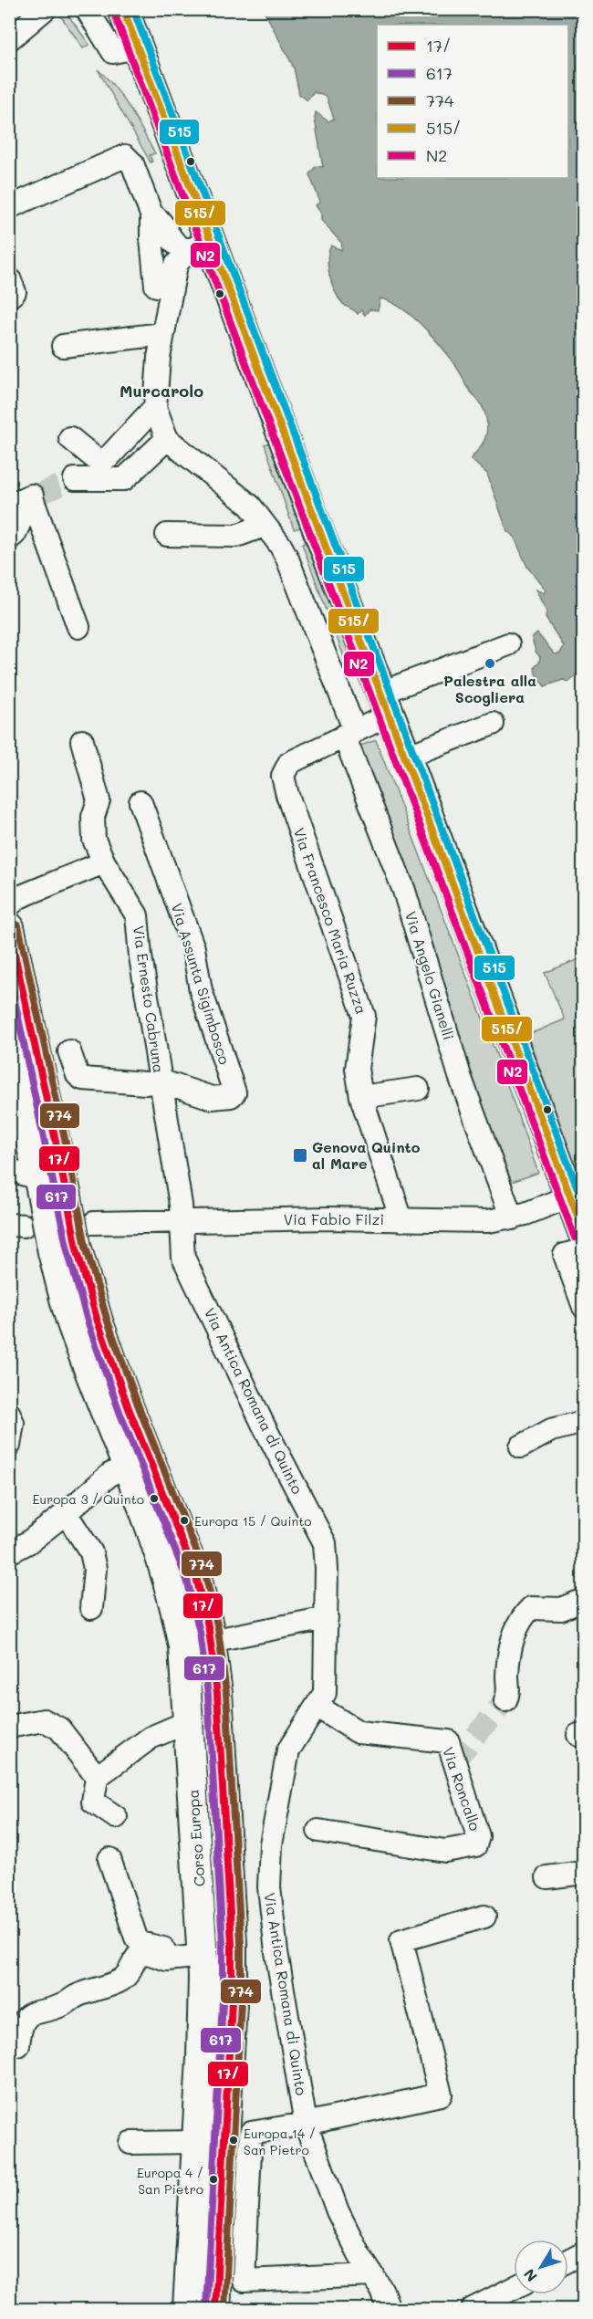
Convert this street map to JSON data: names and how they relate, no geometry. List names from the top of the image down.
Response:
{
  "streets": {
    "main road": ["Corso Europa"],
    "street": [
      "Via Francesco Maria Ruzza",
      "Via Angelo Gianelli",
      "Via Assunta Sigimbosco",
      "Via Ernesto Cabruna",
      "Via Fabio Filzi",
      "Via Antica Romana di Quinto",
      "Via Roncallo"
    ]
  },
  "crossings": [
    ["Via Francesco Maria Ruzza", "Via Angelo Gianelli"],
    ["Via Francesco Maria Ruzza", "Via Fabio Filzi"],
    ["Via Angelo Gianelli", "Via Fabio Filzi"],
    ["Via Assunta Sigimbosco", "Via Ernesto Cabruna"],
    ["Via Ernesto Cabruna", "Via Fabio Filzi"],
    ["Via Ernesto Cabruna", "Via Antica Romana di Quinto"],
    ["Via Fabio Filzi", "Via Antica Romana di Quinto"],
    ["Via Antica Romana di Quinto", "Via Roncallo"]
  ],
  "districts": ["Murcarolo"],
  "places": {
    "other": [
      "Palestra alla Scogliera",
      "Europa 3 / Quinto",
      "Europa 15 / Quinto",
      "Europa 14 / San Pietro",
      "Europa 4 / San Pietro"
    ],
    "transit": ["Genova Quinto al Mare"]
  },
  "lines": [
    "transit line 515/",
    "transit line 515",
    "transit line N2",
    "transit line 774",
    "transit line 17/",
    "transit line 617"
  ],
  "legend": [
    "17/",
    "617",
    "774",
    "515/",
    "N2"
  ],
  "north": "bottom left"
}
